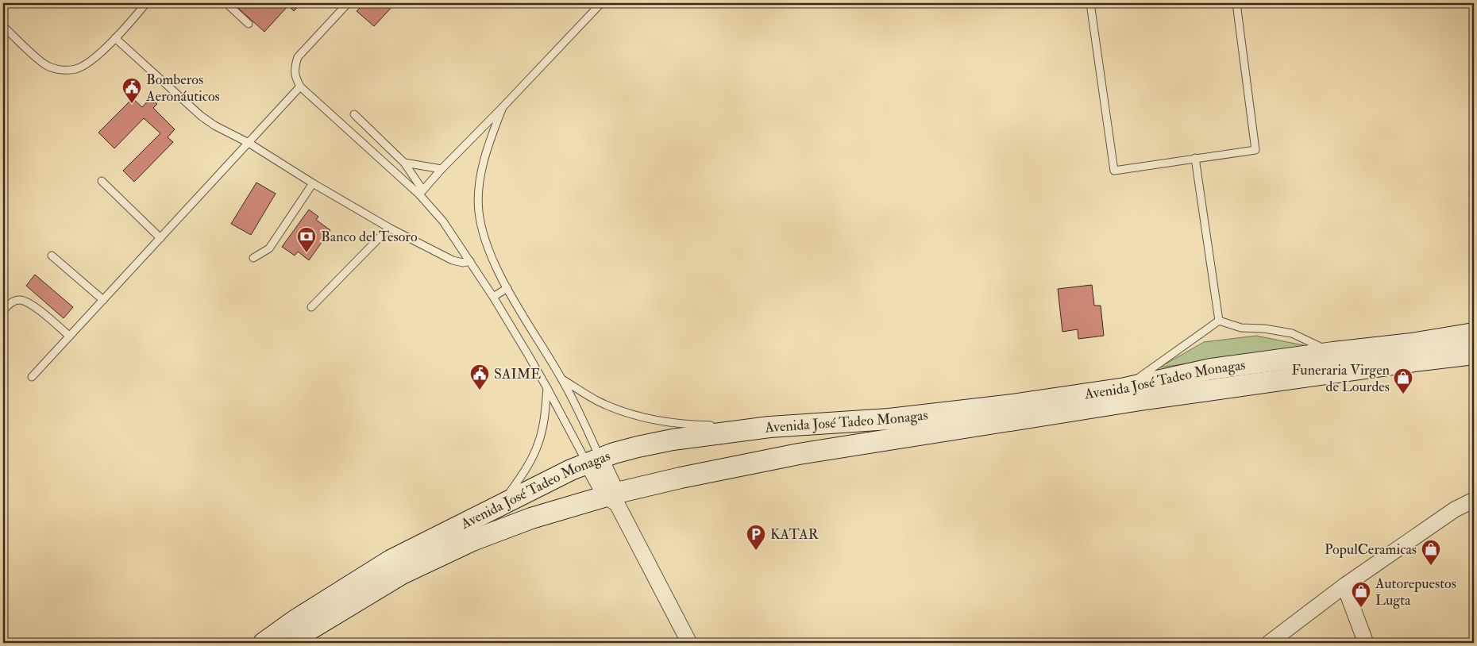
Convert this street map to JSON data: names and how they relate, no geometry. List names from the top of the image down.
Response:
{
  "streets": {
    "main road": ["Avenida José Tadeo Monagas"]
  },
  "places": {
    "public building": ["Bomberos Aeronáuticos", "SAIME"],
    "bank": ["Banco del Tesoro"],
    "shop": ["Funeraria Virgen de Lourdes", "PopulCeramicas", "Autorepuestos Lugta"],
    "parking": ["KATAR"]
  }
}
